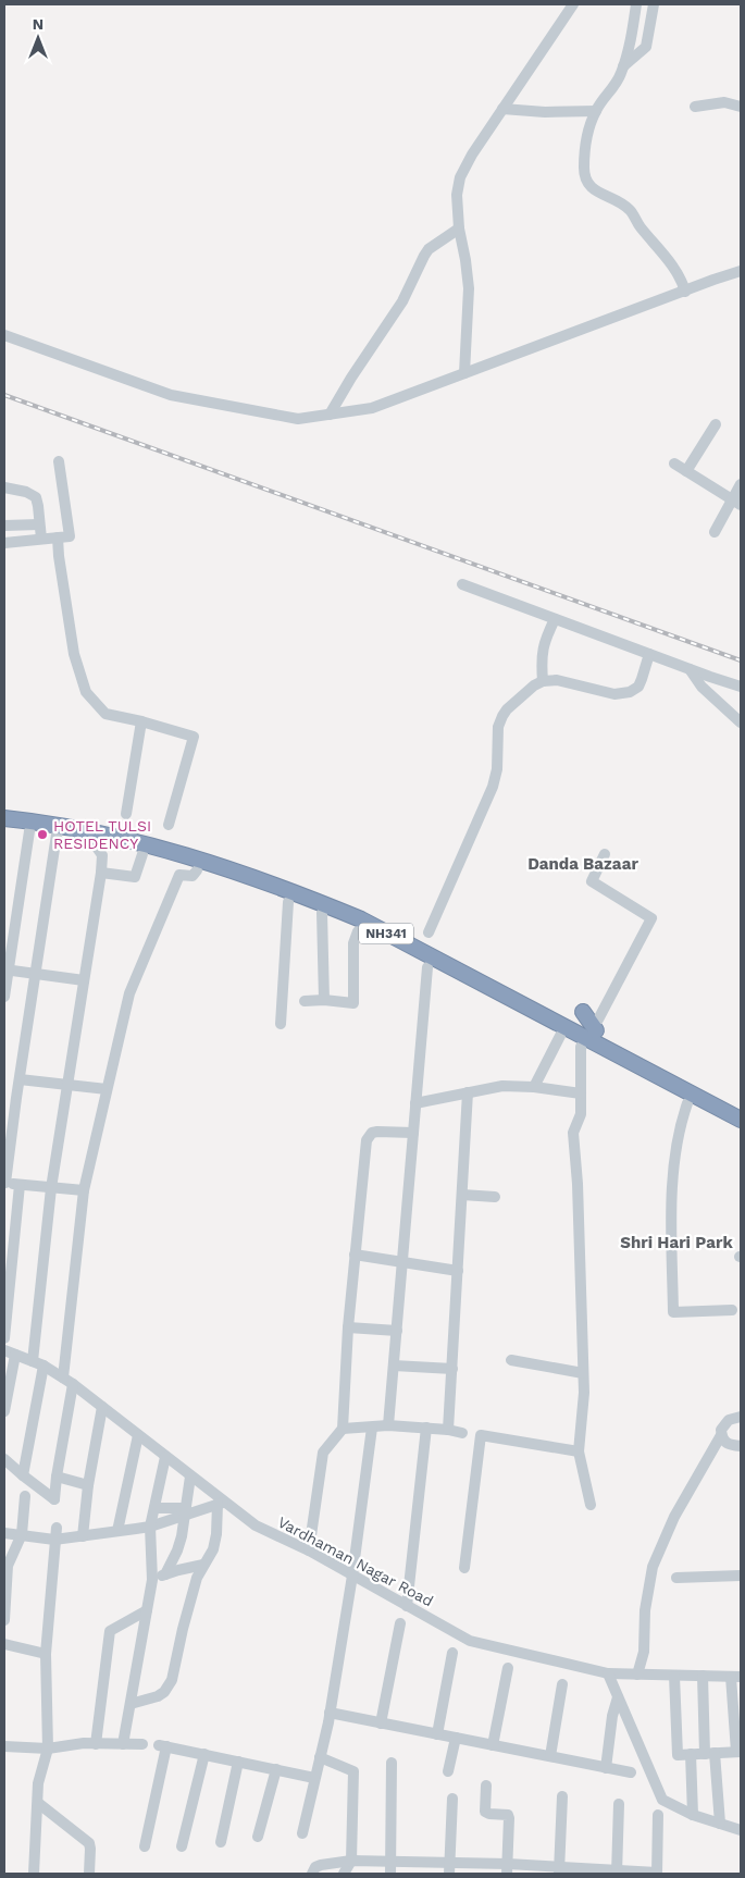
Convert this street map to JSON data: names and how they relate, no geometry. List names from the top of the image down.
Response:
{
  "streets": {
    "highway": ["NH341"],
    "street": ["Vardhaman Nagar Road"]
  },
  "districts": ["Danda Bazaar", "Shri Hari Park"],
  "places": ["HOTEL TULSI RESIDENCY"],
  "north": "top"
}
